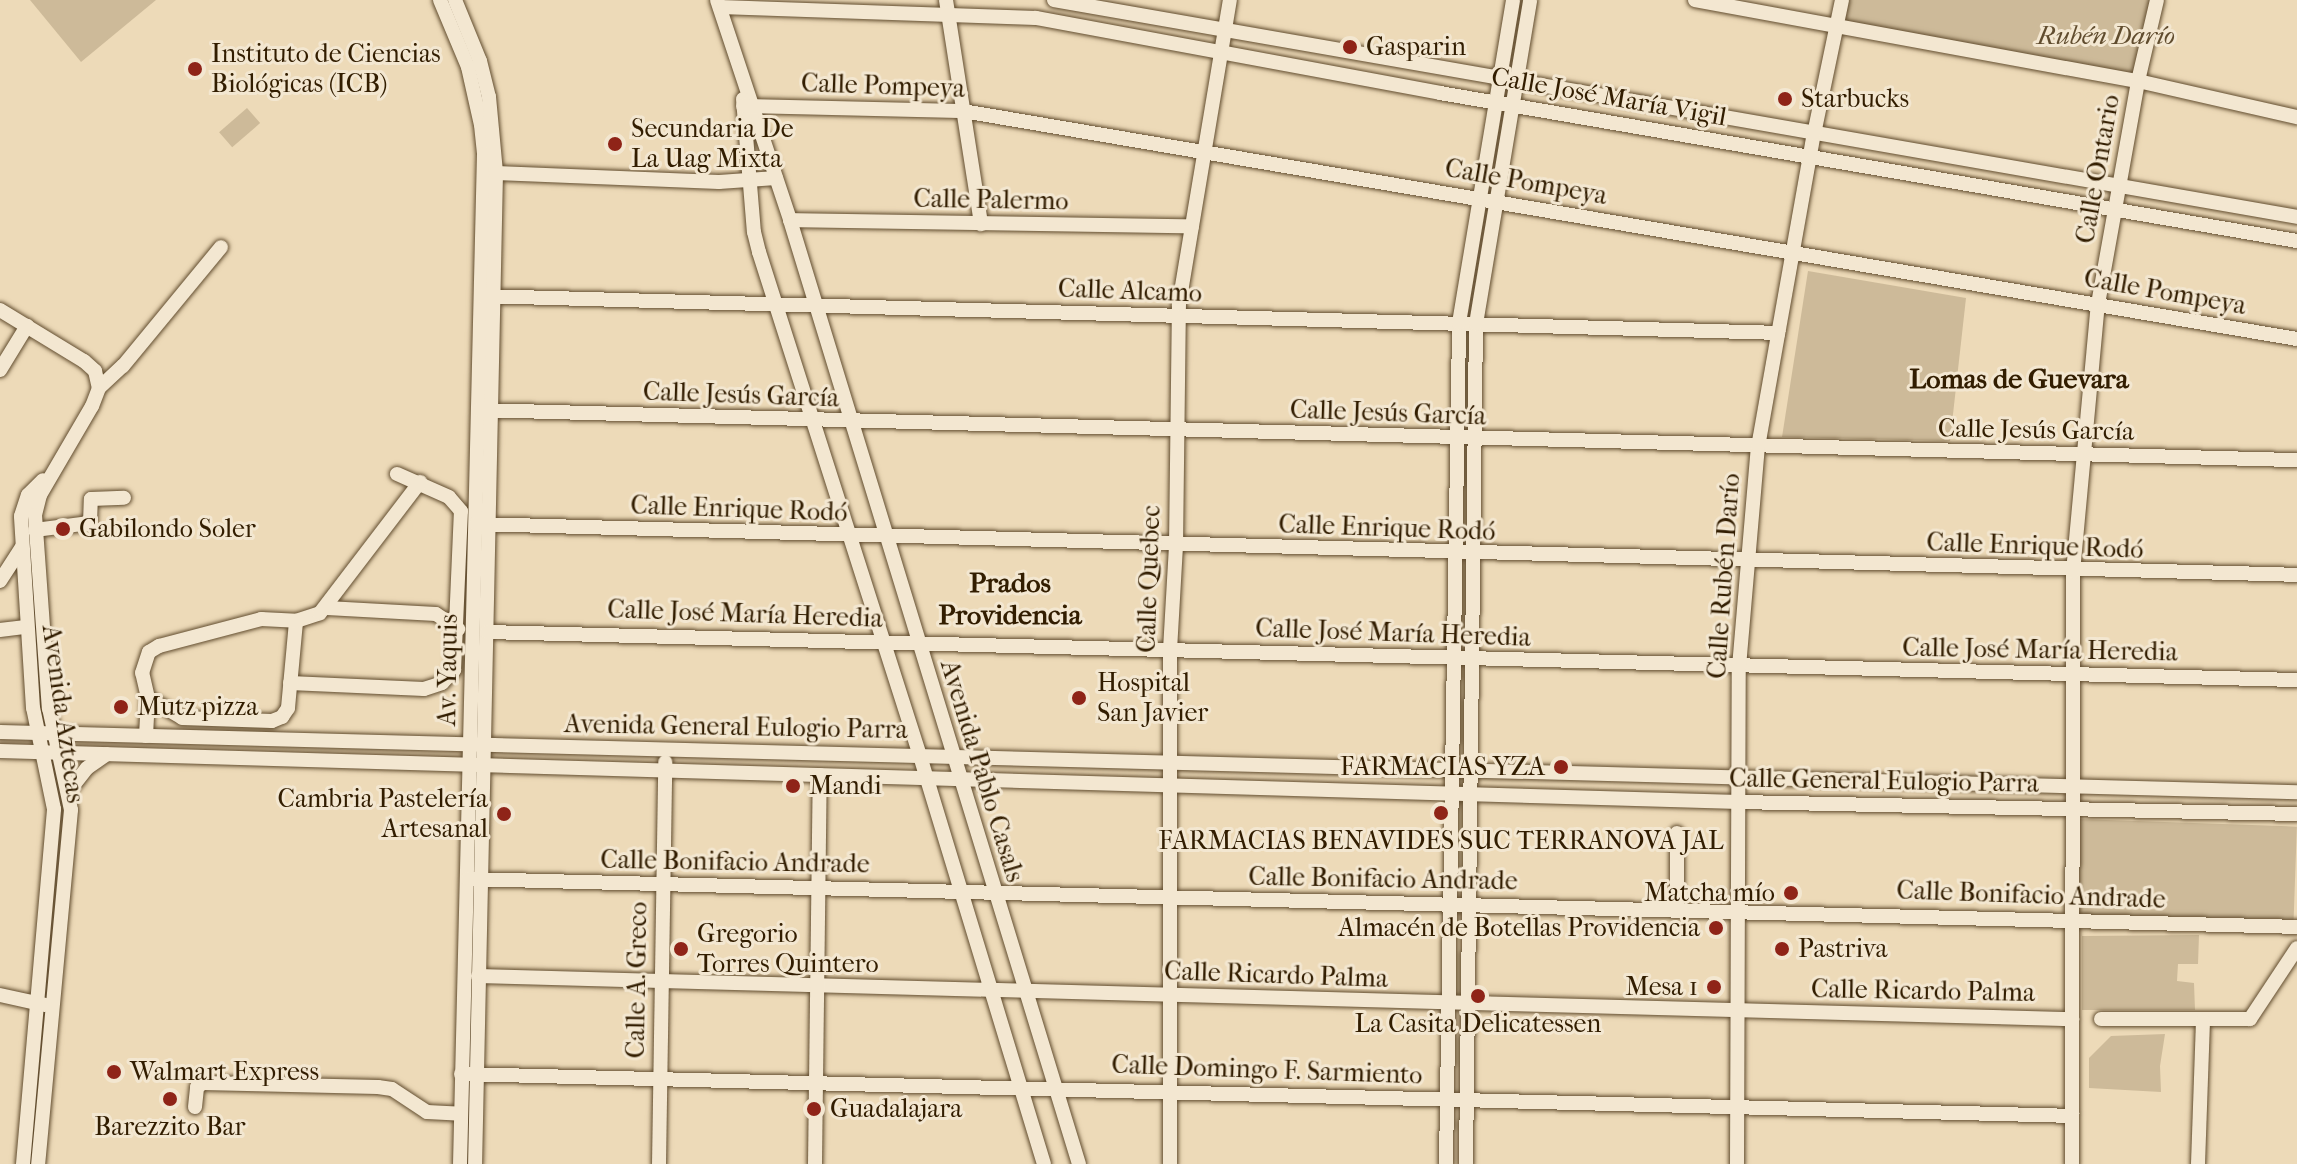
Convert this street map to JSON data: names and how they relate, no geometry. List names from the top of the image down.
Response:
{
  "streets": {
    "street": [
      "Calle Pompeya",
      "Calle José María Vigil",
      "Calle Ontario",
      "Calle Palermo",
      "Calle Alcamo",
      "Calle Jesús García",
      "Calle Enrique Rodó",
      "Calle Rubén Darío",
      "Calle Quebec",
      "Calle José María Heredia",
      "Av. Yaquis",
      "Avenida Aztecas",
      "Avenida General Eulogio Parra",
      "Avenida Pablo Casals",
      "Calle General Eulogio Parra",
      "Calle Bonifacio Andrade",
      "Calle Ricardo Palma",
      "Calle A. Greco",
      "Calle Domingo F. Sarmiento"
    ]
  },
  "crossings": [
    ["Calle Pompeya", "Calle Ontario"],
    ["Calle Pompeya", "Calle Rubén Darío"],
    ["Calle Pompeya", "Calle Quebec"],
    ["Calle Pompeya", "Avenida Pablo Casals"],
    ["Calle José María Vigil", "Calle Ontario"],
    ["Calle José María Vigil", "Calle Rubén Darío"],
    ["Calle José María Vigil", "Calle Quebec"],
    ["Calle José María Vigil", "Avenida Pablo Casals"],
    ["Calle Ontario", "Calle Jesús García"],
    ["Calle Ontario", "Calle Enrique Rodó"],
    ["Calle Ontario", "Calle José María Heredia"],
    ["Calle Ontario", "Calle General Eulogio Parra"],
    ["Calle Ontario", "Calle Bonifacio Andrade"],
    ["Calle Ontario", "Calle Ricardo Palma"],
    ["Calle Ontario", "Calle Domingo F. Sarmiento"],
    ["Calle Palermo", "Calle Quebec"],
    ["Calle Palermo", "Avenida Pablo Casals"],
    ["Calle Alcamo", "Calle Rubén Darío"],
    ["Calle Alcamo", "Calle Quebec"],
    ["Calle Alcamo", "Av. Yaquis"],
    ["Calle Alcamo", "Avenida Pablo Casals"],
    ["Calle Jesús García", "Calle Rubén Darío"],
    ["Calle Jesús García", "Calle Quebec"],
    ["Calle Jesús García", "Av. Yaquis"],
    ["Calle Jesús García", "Avenida Pablo Casals"],
    ["Calle Enrique Rodó", "Calle Rubén Darío"],
    ["Calle Enrique Rodó", "Calle Quebec"],
    ["Calle Enrique Rodó", "Av. Yaquis"],
    ["Calle Enrique Rodó", "Avenida Pablo Casals"],
    ["Calle Rubén Darío", "Calle José María Heredia"],
    ["Calle Rubén Darío", "Calle General Eulogio Parra"],
    ["Calle Rubén Darío", "Calle Bonifacio Andrade"],
    ["Calle Rubén Darío", "Calle Ricardo Palma"],
    ["Calle Rubén Darío", "Calle Domingo F. Sarmiento"],
    ["Calle Quebec", "Calle José María Heredia"],
    ["Calle Quebec", "Avenida General Eulogio Parra"],
    ["Calle Quebec", "Calle Bonifacio Andrade"],
    ["Calle Quebec", "Calle Ricardo Palma"],
    ["Calle Quebec", "Calle Domingo F. Sarmiento"],
    ["Calle José María Heredia", "Av. Yaquis"],
    ["Calle José María Heredia", "Avenida Pablo Casals"],
    ["Av. Yaquis", "Avenida General Eulogio Parra"],
    ["Av. Yaquis", "Calle Bonifacio Andrade"],
    ["Av. Yaquis", "Calle Ricardo Palma"],
    ["Av. Yaquis", "Calle Domingo F. Sarmiento"],
    ["Avenida Aztecas", "Avenida General Eulogio Parra"],
    ["Avenida General Eulogio Parra", "Avenida Pablo Casals"],
    ["Avenida General Eulogio Parra", "Calle General Eulogio Parra"],
    ["Avenida General Eulogio Parra", "Calle A. Greco"],
    ["Avenida Pablo Casals", "Calle Bonifacio Andrade"],
    ["Avenida Pablo Casals", "Calle Ricardo Palma"],
    ["Avenida Pablo Casals", "Calle Domingo F. Sarmiento"],
    ["Calle Bonifacio Andrade", "Calle A. Greco"],
    ["Calle Ricardo Palma", "Calle A. Greco"],
    ["Calle A. Greco", "Calle Domingo F. Sarmiento"]
  ],
  "districts": ["Lomas de Guevara", "Prados Providencia"],
  "parks": ["Rubén Darío"],
  "places": [
    "Gasparin",
    "Instituto de Ciencias Biológicas (ICB)",
    "Starbucks",
    "Secundaria De La Uag Mixta",
    "Gabilondo Soler",
    "Hospital San Javier",
    "Mutz pizza",
    "FARMACIAS YZA",
    "Mandi",
    "FARMACIAS BENAVIDES SUC TERRANOVA JAL",
    "Cambria Pastelería Artesanal",
    "Matcha mío",
    "Almacén de Botellas Providencia",
    "Gregorio Torres Quintero",
    "Pastriva",
    "Mesa 1",
    "La Casita Delicatessen",
    "Walmart Express",
    "Barezzito Bar",
    "Guadalajara"
  ]
}
